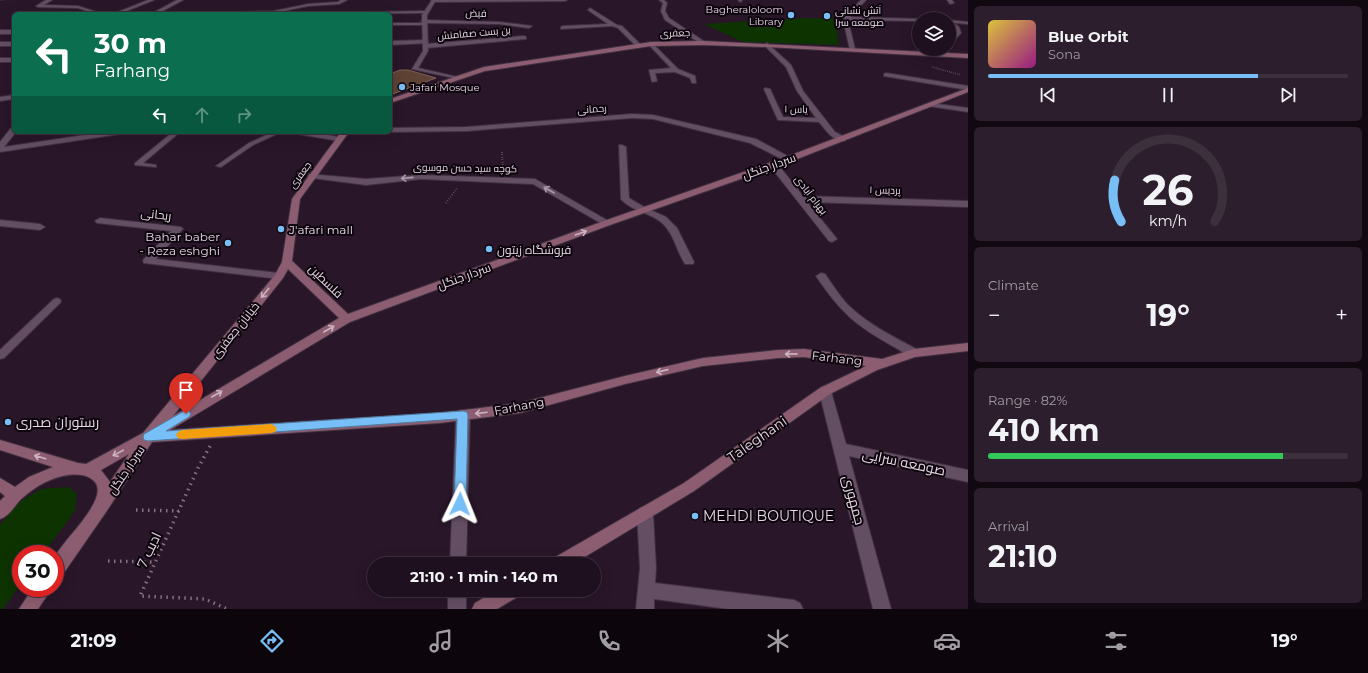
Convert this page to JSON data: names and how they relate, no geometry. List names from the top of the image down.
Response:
{
  "streets": {
    "main road": [
      "جعفری",
      "سردار جنگل",
      "فلسطین",
      "خیابان جعفری",
      "Farhang",
      "Taleghani"
    ],
    "street": [
      "فیض",
      "بن بست صفامنش",
      "رحمانی",
      "یاس ۱",
      "کوچه سید حسن موسوی",
      "پردیس ۱",
      "بهرام آبادی",
      "ریحانی",
      "صومعه سرایی",
      "جمهوری"
    ],
    "path": ["ادیب 7"]
  },
  "crossings": [
    ["جعفری", "کوچه سید حسن موسوی"],
    ["جعفری", "فلسطین"],
    ["جعفری", "خیابان جعفری"],
    ["رحمانی", "سردار جنگل"],
    ["سردار جنگل", "کوچه سید حسن موسوی"],
    ["سردار جنگل", "بهرام آبادی"],
    ["سردار جنگل", "فلسطین"],
    ["سردار جنگل", "خیابان جعفری"],
    ["سردار جنگل", "Farhang"],
    ["پردیس ۱", "بهرام آبادی"],
    ["ریحانی", "خیابان جعفری"],
    ["فلسطین", "خیابان جعفری"],
    ["خیابان جعفری", "Farhang"],
    ["Farhang", "Taleghani"],
    ["Farhang", "ادیب 7"],
    ["Taleghani", "جمهوری"],
    ["صومعه سرایی", "جمهوری"]
  ],
  "one_way": [
    "سردار جنگل",
    "کوچه سید حسن موسوی",
    "خیابان جعفری",
    "Farhang"
  ],
  "places": [
    "Bagheraloloom Library",
    "آتش نشانی صومعه سرا",
    "Jafari Mosque",
    "J'afari mall",
    "Bahar baber - Reza eshghi",
    "فروشگاه زیتون",
    "رستوران صدری",
    "MEHDI BOUTIQUE"
  ],
  "page": {
    "turn": ["30 m", "Farhang"],
    "song": ["Blue Orbit", "Sona"],
    "tile": [
      "Climate",
      ["Range · 82%", "410 km"],
      ["Arrival", "21:10"]
    ],
    "heat": ["−", "19°", "+"],
    "limit": "30",
    "trip": "21:10 · 1 min · 140 m",
    "tabs": ["21:09", "19°"],
    "gauge": ["26", "km/h"]
  }
}
